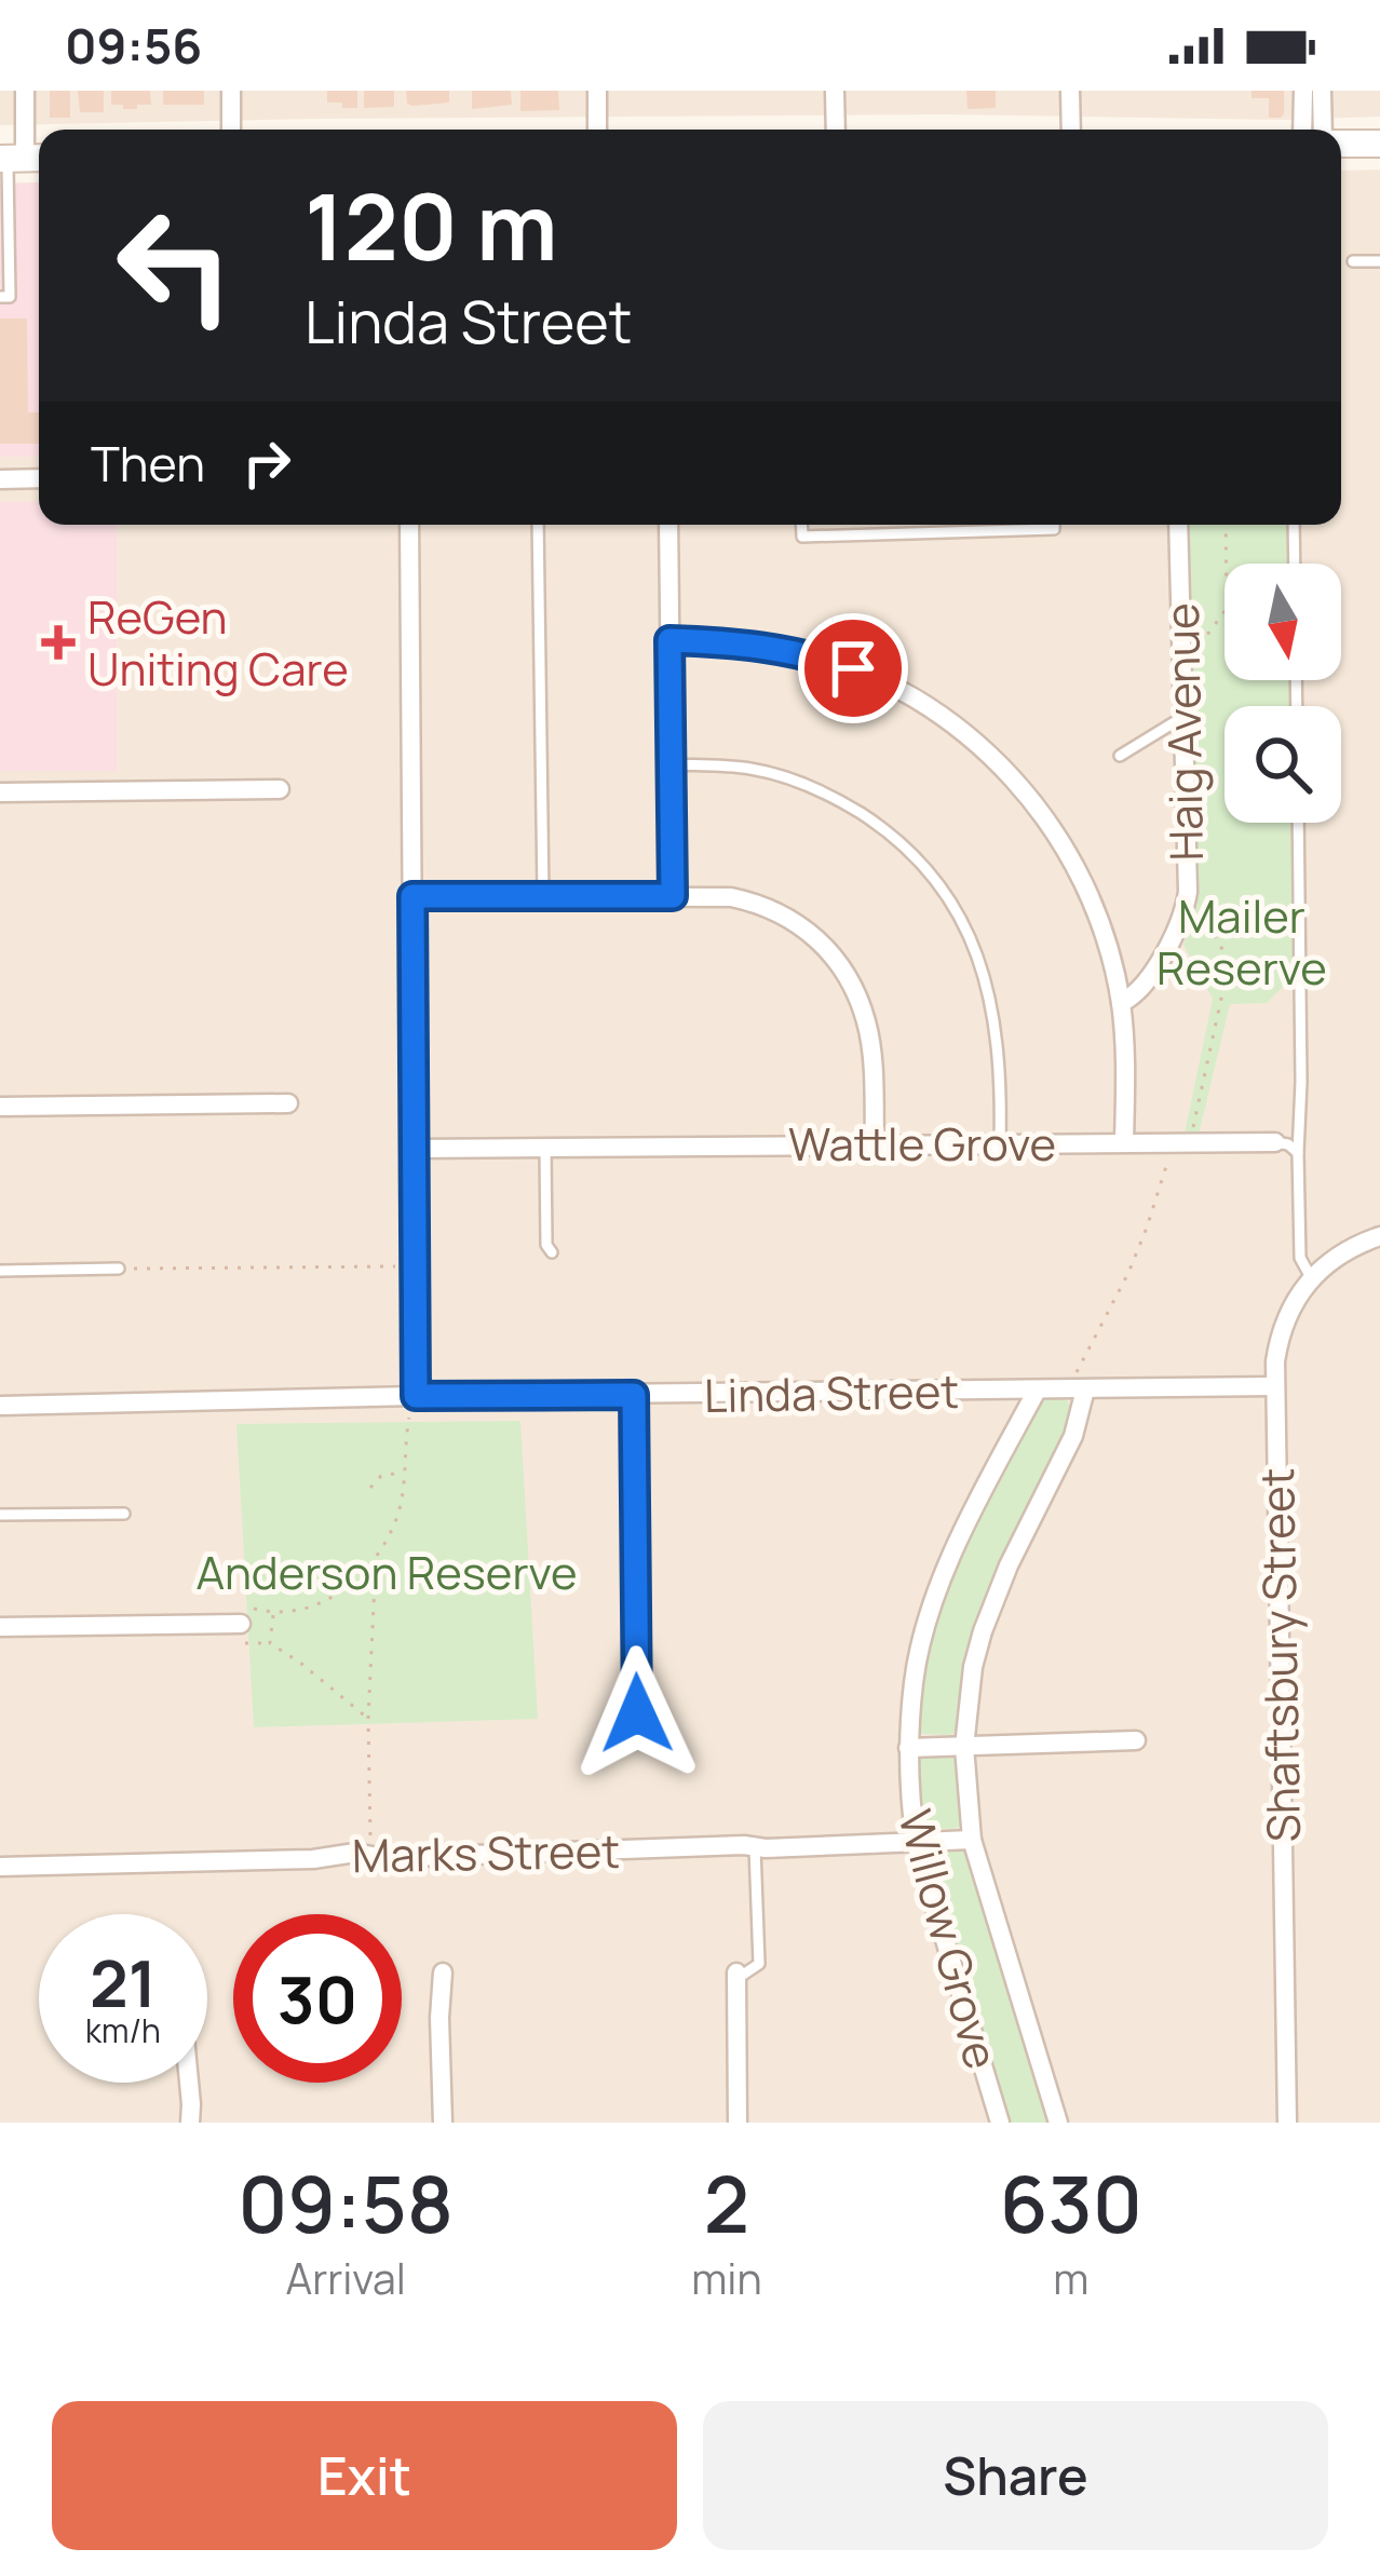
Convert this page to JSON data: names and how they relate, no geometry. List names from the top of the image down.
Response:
{
  "streets": {
    "street": [
      "Haig Avenue",
      "Wattle Grove",
      "Linda Street",
      "Shaftsbury Street",
      "Marks Street",
      "Willow Grove"
    ]
  },
  "crossings": [
    ["Linda Street", "Shaftsbury Street"],
    ["Linda Street", "Willow Grove"],
    ["Marks Street", "Willow Grove"]
  ],
  "parks": ["Mailer Reserve", "Anderson Reserve"],
  "places": {
    "health": ["ReGen Uniting Care"]
  },
  "north": "bottom",
  "page": {
    "status": "09:56",
    "turn": ["120 m", "Linda Street"],
    "then": "Then",
    "speed": "21 km/h",
    "limit": "30",
    "eta": [
      "09:58",
      "Arrival",
      "2",
      "min",
      "630",
      "m"
    ],
    "buttons": ["Exit", "Share"]
  }
}
